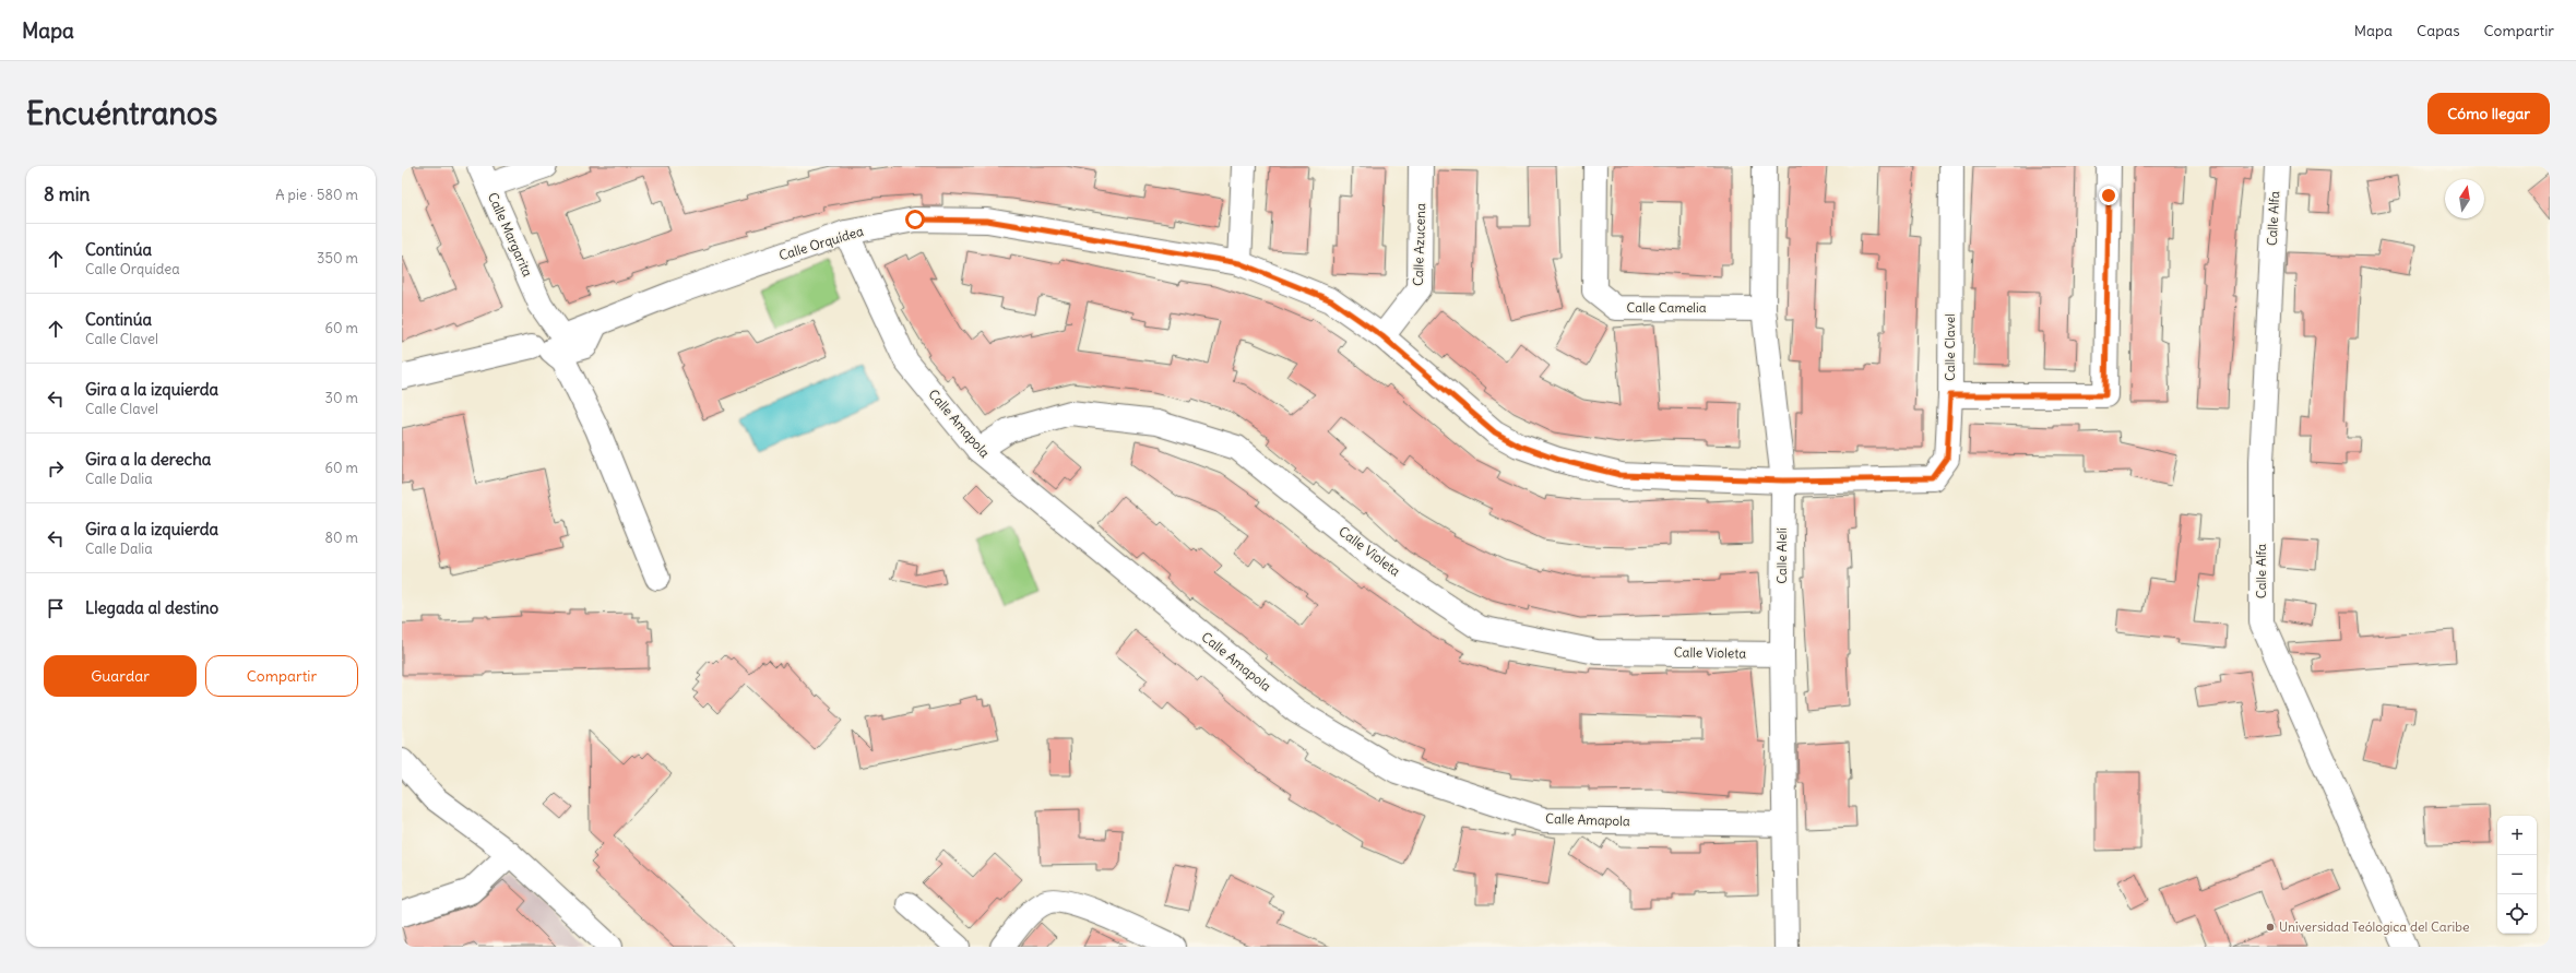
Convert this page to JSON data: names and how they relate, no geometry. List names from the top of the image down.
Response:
{
  "streets": {
    "street": [
      "Calle Alfa",
      "Calle Margarita",
      "Calle Orquídea",
      "Calle Azucena",
      "Calle Camelia",
      "Calle Clavel",
      "Calle Amapola",
      "Calle Violeta",
      "Calle Alelí"
    ]
  },
  "crossings": [
    ["Calle Margarita", "Calle Orquídea"],
    ["Calle Orquídea", "Calle Azucena"],
    ["Calle Orquídea", "Calle Clavel"],
    ["Calle Orquídea", "Calle Amapola"],
    ["Calle Orquídea", "Calle Alelí"],
    ["Calle Camelia", "Calle Alelí"],
    ["Calle Clavel", "Calle Alelí"],
    ["Calle Amapola", "Calle Violeta"],
    ["Calle Amapola", "Calle Alelí"],
    ["Calle Violeta", "Calle Alelí"]
  ],
  "places": ["Universidad Teólogica del Caribe"],
  "north": "top",
  "page": {
    "header": "Mapa",
    "nav": ["Mapa", "Capas", "Compartir"],
    "buttons": [
      "Cómo llegar",
      ["Guardar", "Compartir"]
    ],
    "title": "Encuéntranos",
    "heading": ["8 min", "A pie · 580 m"],
    "list": [
      ["Continúa", "Calle Orquídea", "350 m"],
      ["Continúa", "Calle Clavel", "60 m"],
      ["Gira a la izquierda", "Calle Clavel", "30 m"],
      ["Gira a la derecha", "Calle Dalia", "60 m"],
      ["Gira a la izquierda", "Calle Dalia", "80 m"],
      "Llegada al destino"
    ],
    "map_buttons": ["+", "−"]
  }
}
